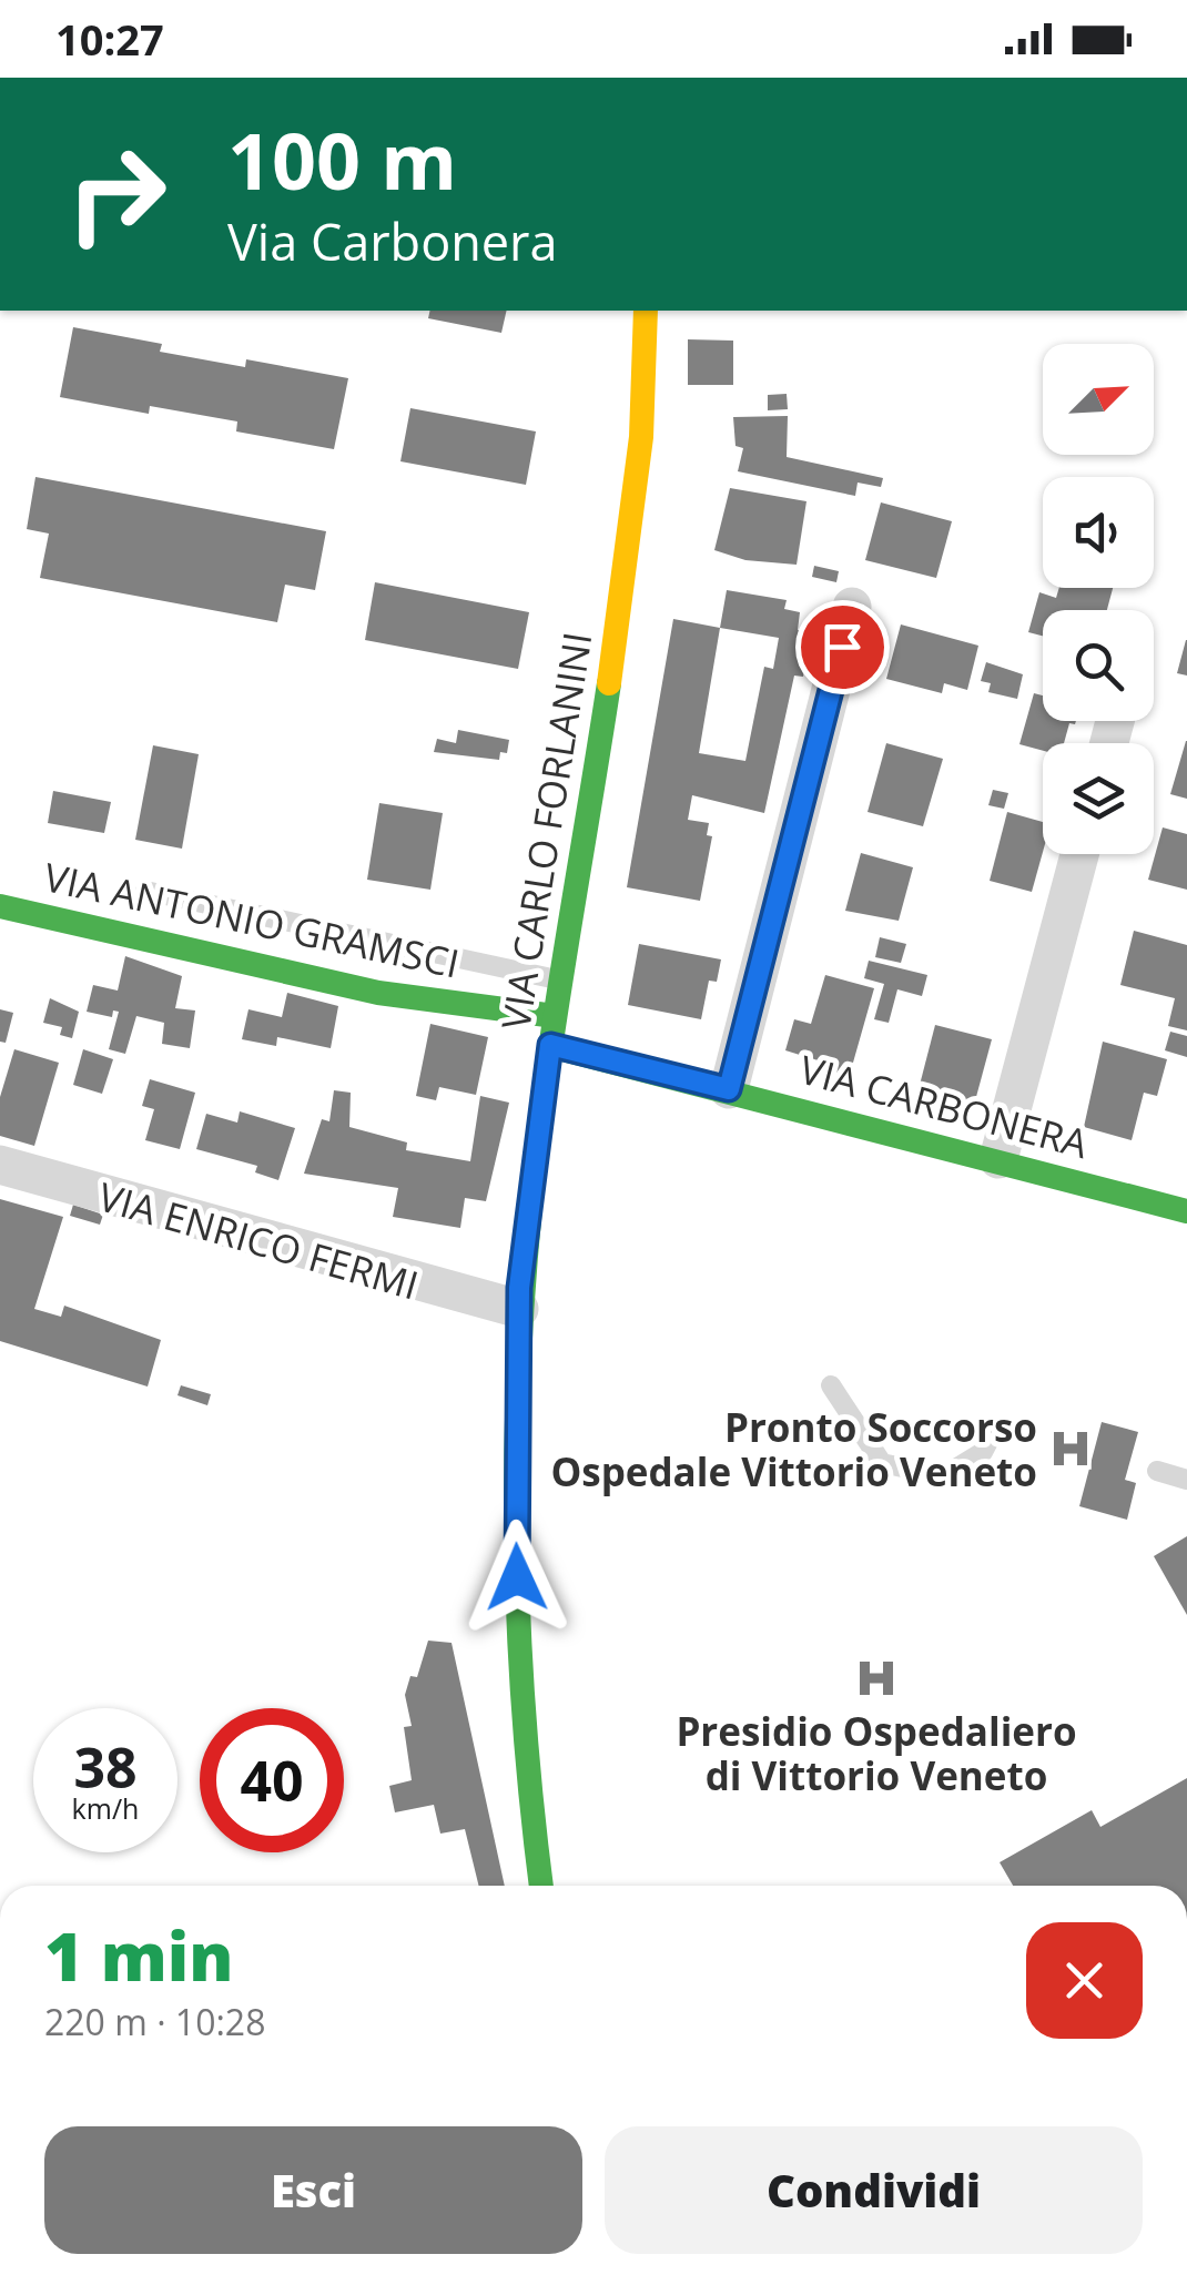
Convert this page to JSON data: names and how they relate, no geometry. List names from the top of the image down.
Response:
{
  "streets": {
    "street": [
      "VIA CARLO FORLANINI",
      "VIA ANTONIO GRAMSCI",
      "VIA CARBONERA",
      "VIA ENRICO FERMI"
    ]
  },
  "crossings": [
    ["VIA CARLO FORLANINI", "VIA ANTONIO GRAMSCI"],
    ["VIA CARLO FORLANINI", "VIA CARBONERA"],
    ["VIA CARLO FORLANINI", "VIA ENRICO FERMI"]
  ],
  "places": {
    "hospital": ["Pronto Soccorso Ospedale Vittorio Veneto", "Presidio Ospedaliero di Vittorio Veneto"]
  },
  "north": "top right",
  "page": {
    "status": "10:27",
    "turn": ["100 m", "Via Carbonera"],
    "speed": "38 km/h",
    "limit": "40",
    "heading": ["1 min", "220 m · 10:28"],
    "buttons": ["Esci", "Condividi"]
  }
}
